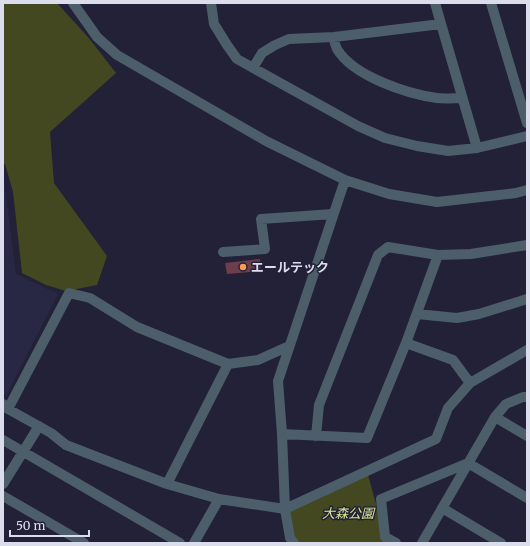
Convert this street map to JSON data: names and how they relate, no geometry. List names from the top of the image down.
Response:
{
  "parks": ["大森公園"],
  "places": ["エールテック"],
  "scale_bar": "50 m"
}
